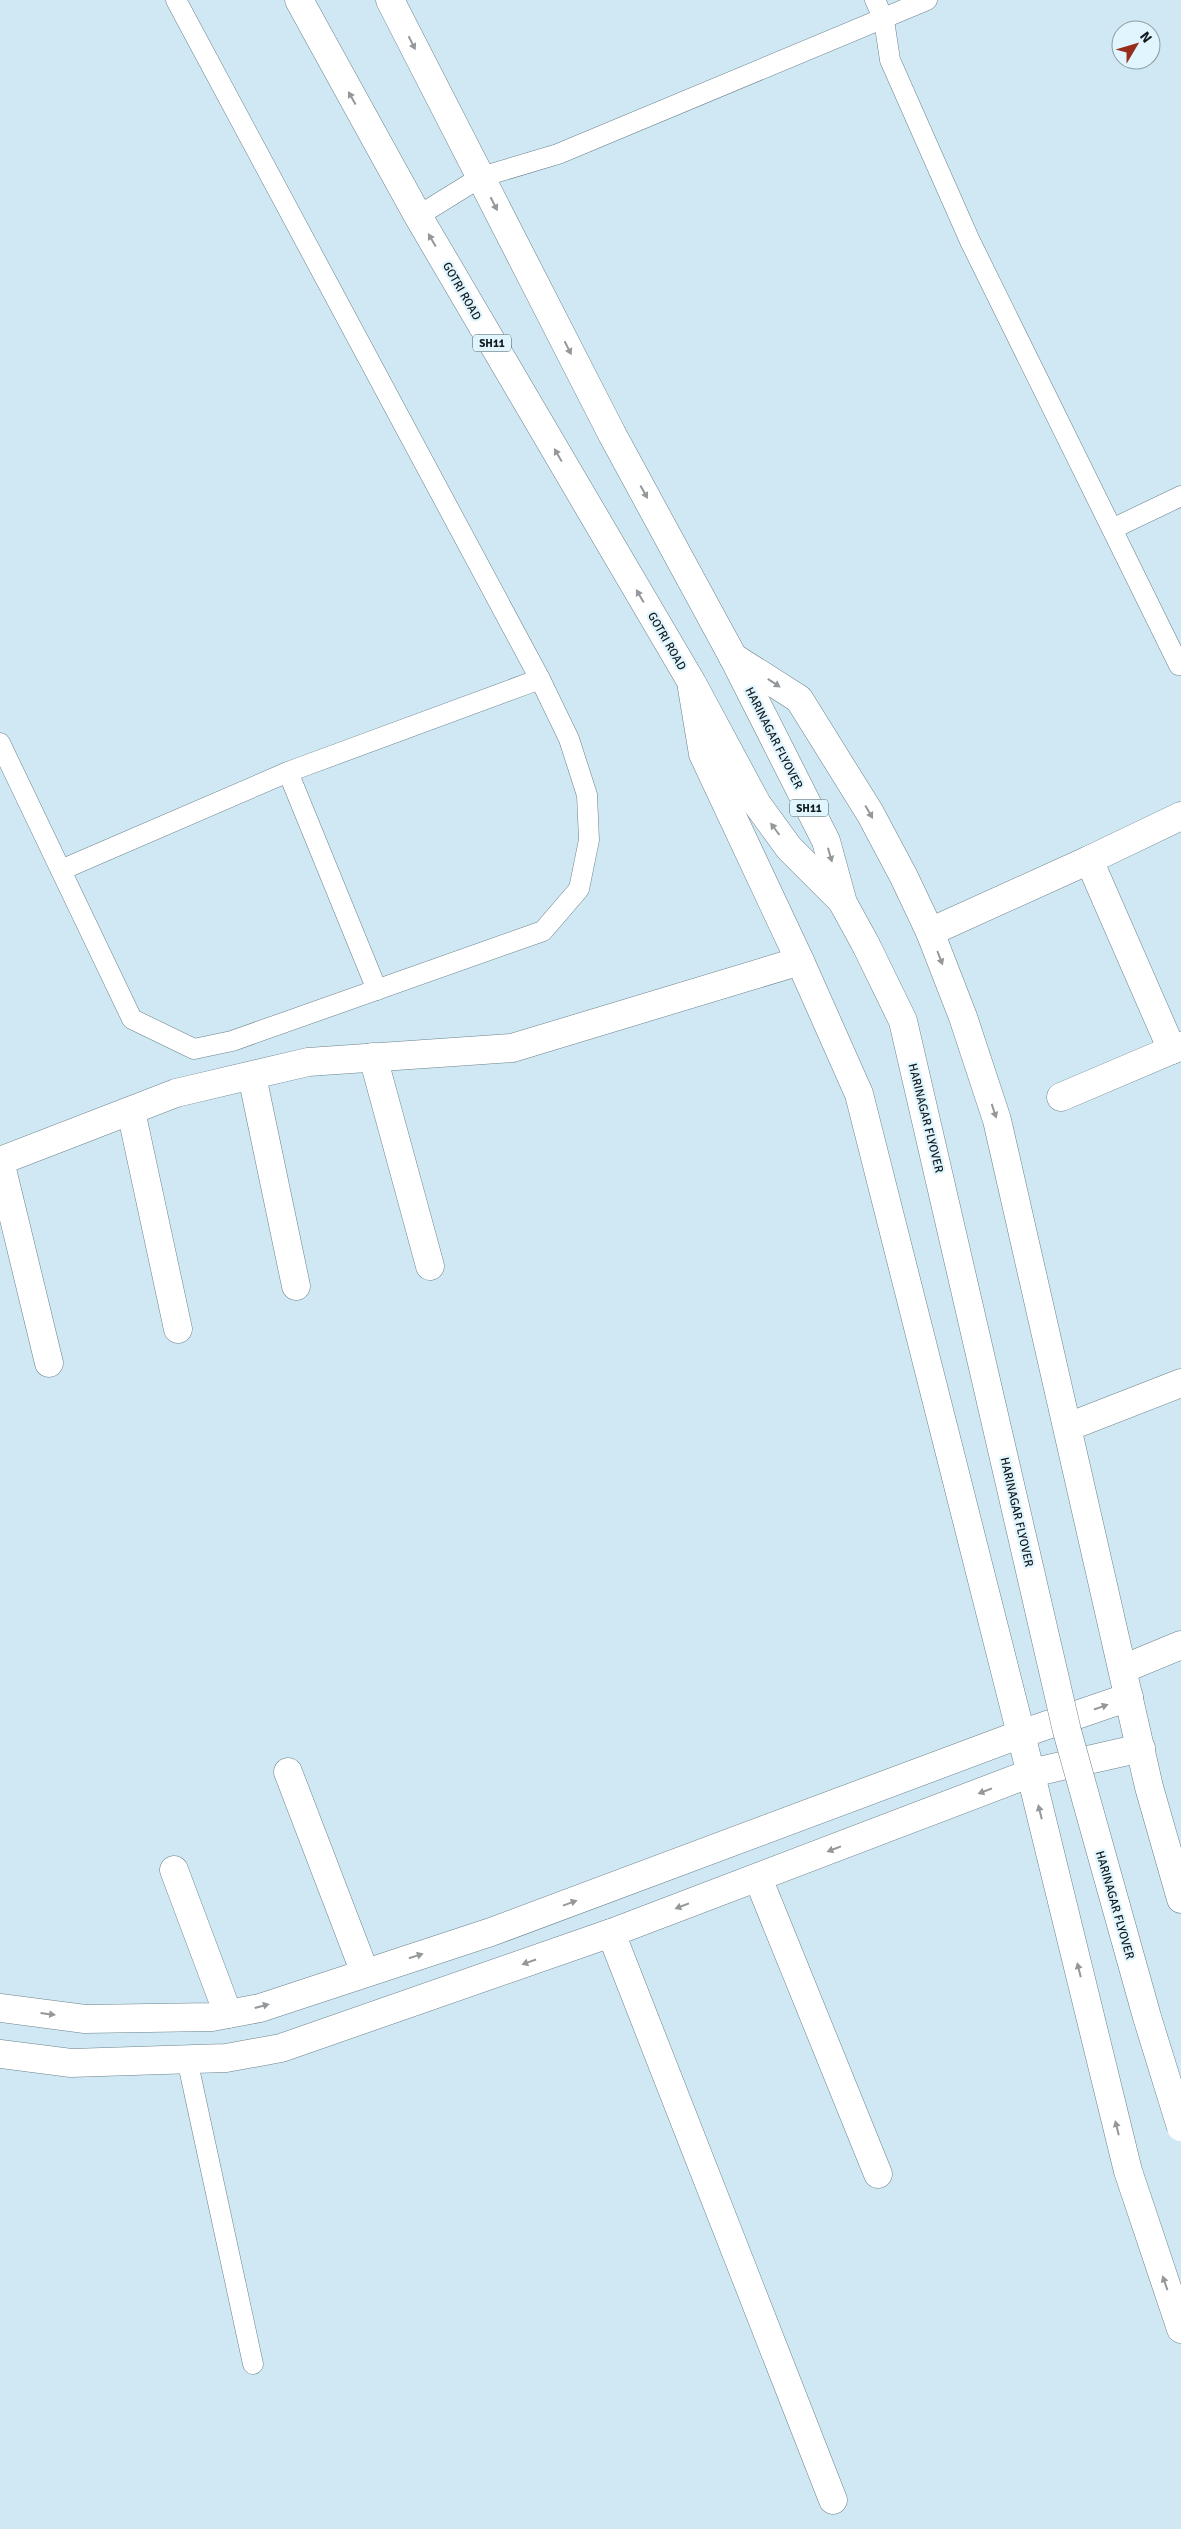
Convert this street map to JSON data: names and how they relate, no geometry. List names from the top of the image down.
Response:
{
  "streets": {
    "street": ["GOTRI ROAD", "SH11", "HARINAGAR FLYOVER"]
  },
  "crossings": [
    ["GOTRI ROAD", "HARINAGAR FLYOVER"],
    ["SH11", "HARINAGAR FLYOVER"]
  ],
  "north": "top right"
}
